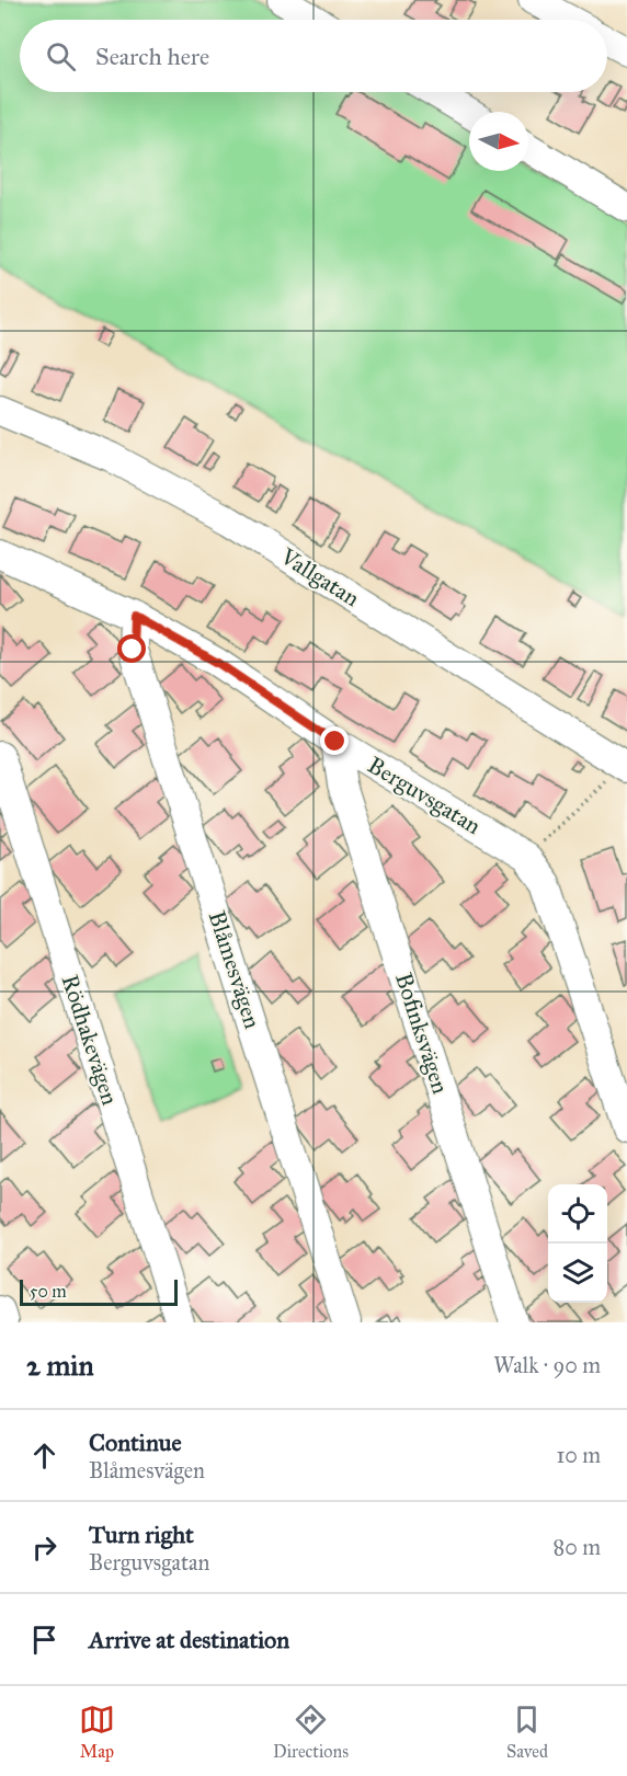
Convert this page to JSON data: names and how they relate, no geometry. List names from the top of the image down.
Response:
{
  "streets": {
    "street": [
      "Vallgatan",
      "Berguvsgatan",
      "Blåmesvägen",
      "Bofinksvägen",
      "Rödhakevägen"
    ]
  },
  "crossings": [
    ["Berguvsgatan", "Blåmesvägen"],
    ["Berguvsgatan", "Bofinksvägen"]
  ],
  "scale_bar": "50 m",
  "north": "right",
  "page": {
    "search": "Search here",
    "scale": "50 m",
    "heading": ["2 min", "Walk · 90 m"],
    "list": [
      ["Continue", "Blåmesvägen", "10 m"],
      ["Turn right", "Berguvsgatan", "80 m"],
      "Arrive at destination"
    ],
    "nav": ["Map", "Directions", "Saved"]
  }
}
